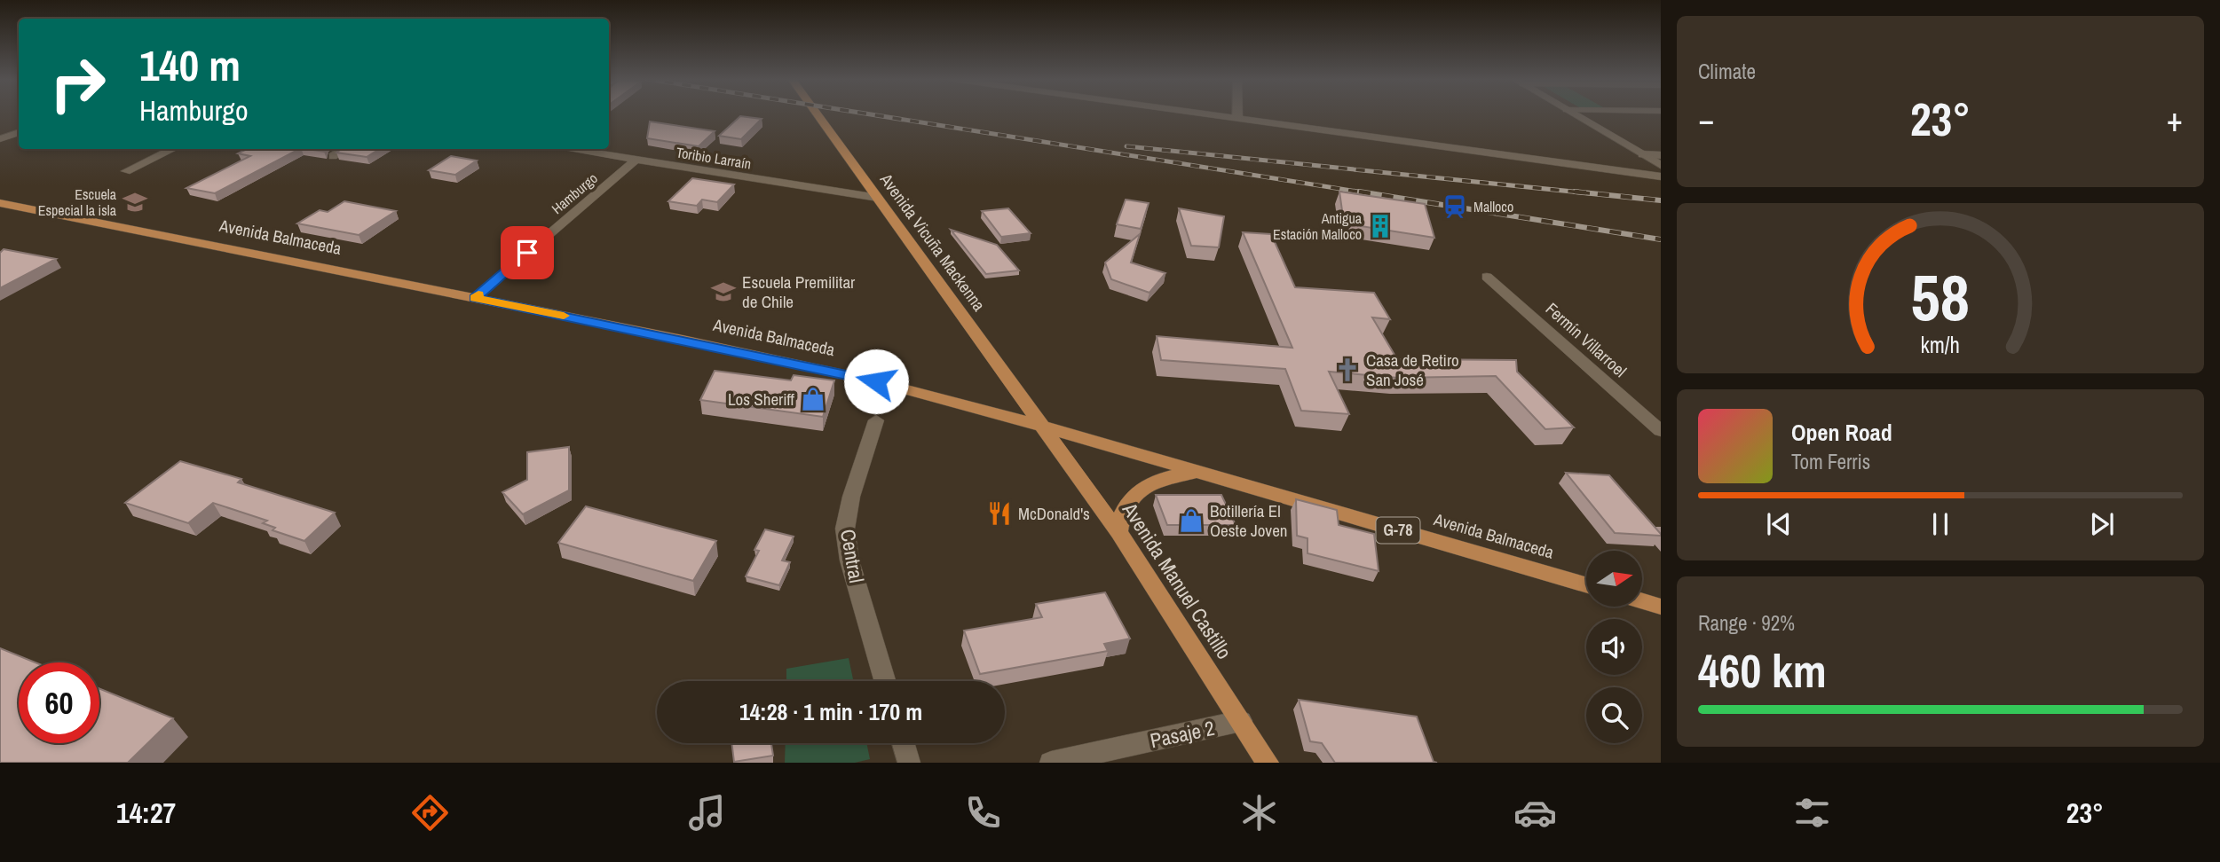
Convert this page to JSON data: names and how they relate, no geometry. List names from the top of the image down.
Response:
{
  "streets": {
    "main road": [
      "Avenida Balmaceda",
      "Avenida Vicuña Mackenna",
      "G-78",
      "Avenida Manuel Castillo"
    ],
    "street": [
      "Toribio Larraín",
      "Hamburgo",
      "Fermín Villarroel",
      "Central",
      "Pasaje 2"
    ]
  },
  "crossings": [
    ["Toribio Larraín", "Hamburgo"],
    ["Toribio Larraín", "Avenida Vicuña Mackenna"],
    ["Hamburgo", "Avenida Balmaceda"],
    ["Avenida Balmaceda", "Avenida Vicuña Mackenna"],
    ["Avenida Balmaceda", "Avenida Manuel Castillo"],
    ["Avenida Vicuña Mackenna", "Avenida Manuel Castillo"],
    ["Avenida Manuel Castillo", "Pasaje 2"]
  ],
  "places": {
    "school or university": ["Escuela Especial la isla", "Escuela Premilitar de Chile"],
    "station": ["Malloco"],
    "building": ["Antigua Estación Malloco"],
    "church": ["Casa de Retiro San José"],
    "shop": ["Los Sheriff", "Botillería El Oeste Joven"],
    "restaurant": ["McDonald's"]
  },
  "north": "right",
  "page": {
    "tile": [
      "Climate",
      ["Range · 92%", "460 km"]
    ],
    "turn": ["140 m", "Hamburgo"],
    "heat": ["−", "23°", "+"],
    "song": ["Open Road", "Tom Ferris"],
    "limit": "60",
    "trip": "14:28 · 1 min · 170 m",
    "tabs": ["14:27", "23°"],
    "gauge": ["58", "km/h"]
  }
}
